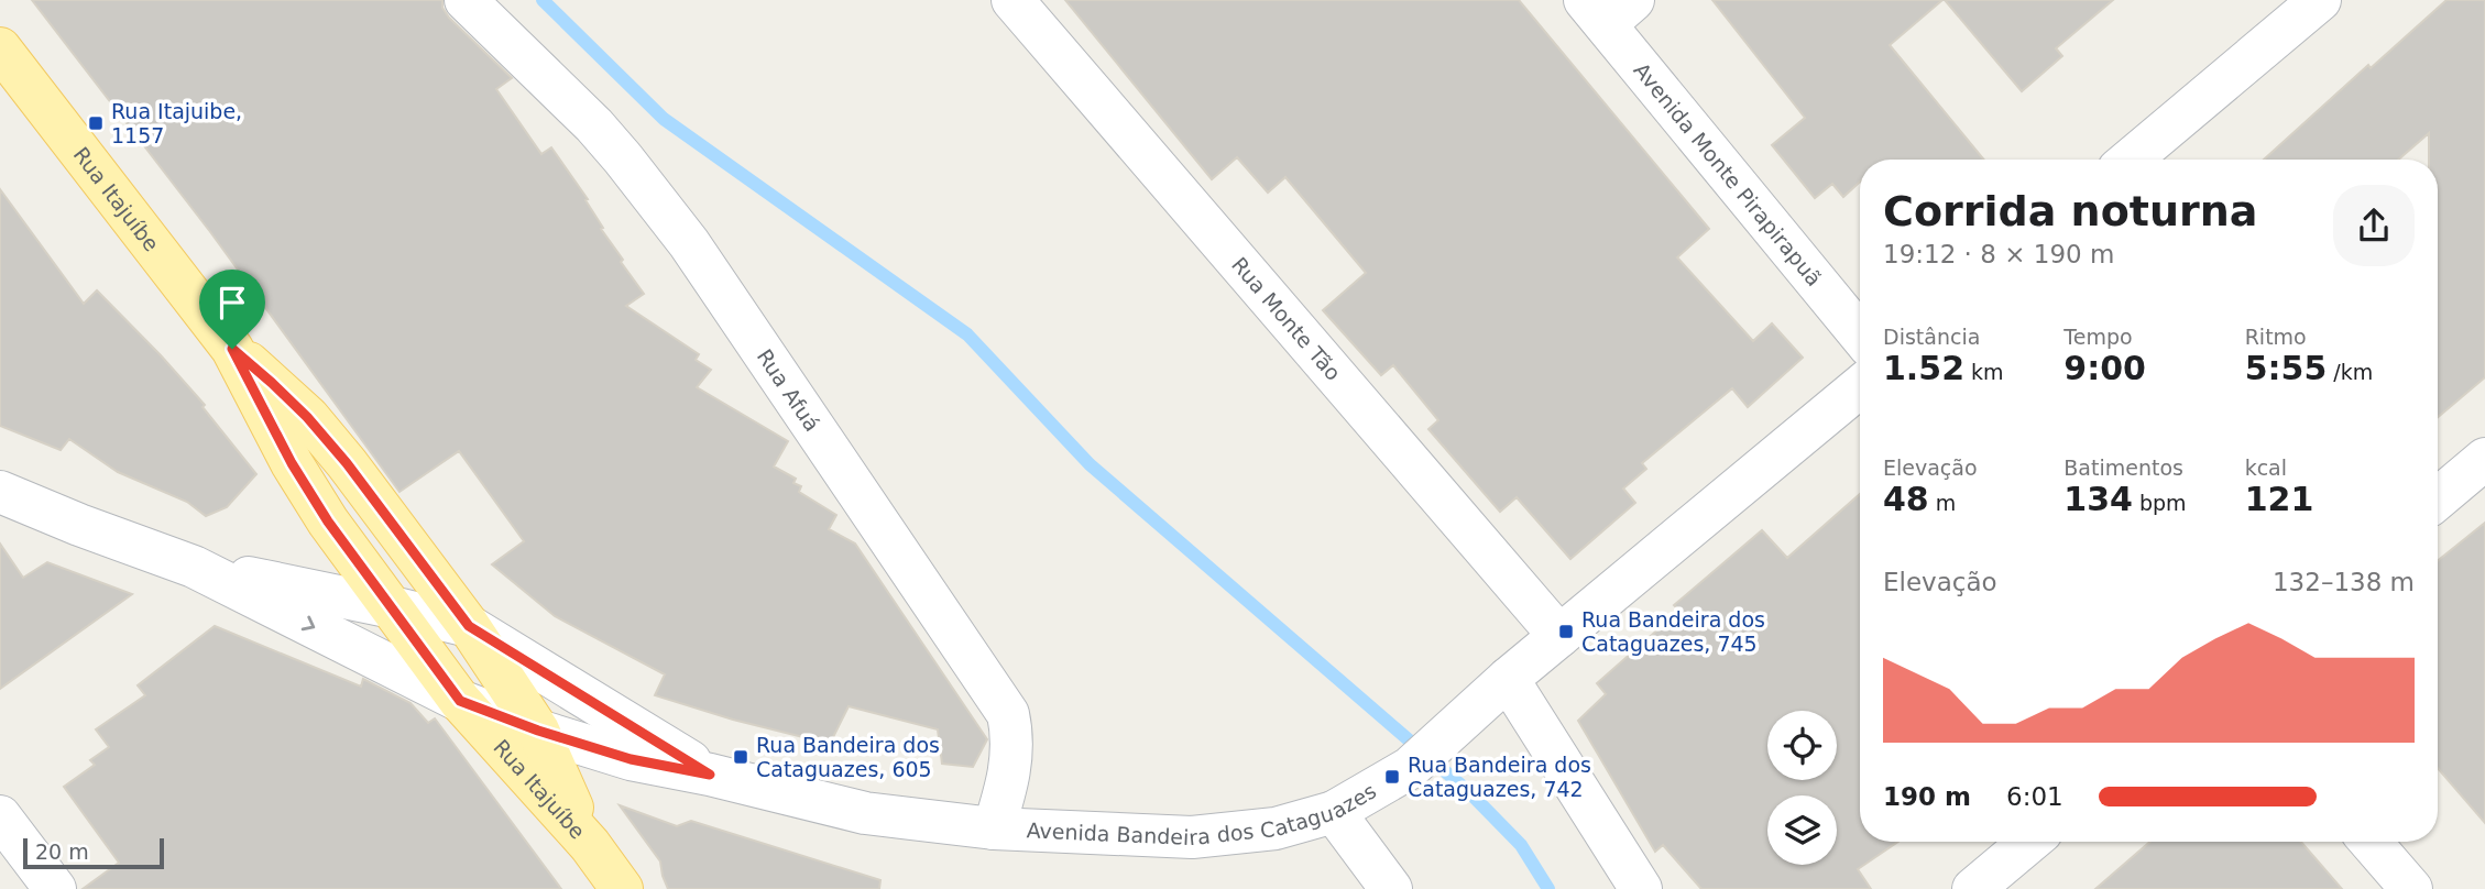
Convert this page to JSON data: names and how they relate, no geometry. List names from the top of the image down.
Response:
{
  "streets": {
    "main road": ["Rua Itajuíbe"],
    "street": [
      "Avenida Monte Pirapirapuã",
      "Rua Monte Tão",
      "Rua Afuá",
      "Avenida Bandeira dos Cataguazes"
    ]
  },
  "crossings": [
    ["Rua Itajuíbe", "Avenida Bandeira dos Cataguazes"],
    ["Rua Monte Tão", "Avenida Bandeira dos Cataguazes"],
    ["Rua Afuá", "Avenida Bandeira dos Cataguazes"]
  ],
  "places": {
    "transit": [
      "Rua Itajuibe, 1157",
      "Rua Bandeira dos Cataguazes, 745",
      "Rua Bandeira dos Cataguazes, 605",
      "Rua Bandeira dos Cataguazes, 742"
    ]
  },
  "scale_bar": "20 m",
  "page": {
    "heading": ["Corrida noturna", "19:12 · 8 × 190 m"],
    "stats": [
      ["Distância", "1.52 km"],
      ["Tempo", "9:00"],
      ["Ritmo", "5:55 /km"],
      ["Elevação", "48 m"],
      ["Batimentos", "134 bpm"],
      ["kcal", "121"]
    ],
    "chart": ["Elevação", "132–138 m"],
    "list": [
      {
        "name": "190 m",
        "note": "6:01"
      }
    ],
    "scale": "20 m"
  }
}
